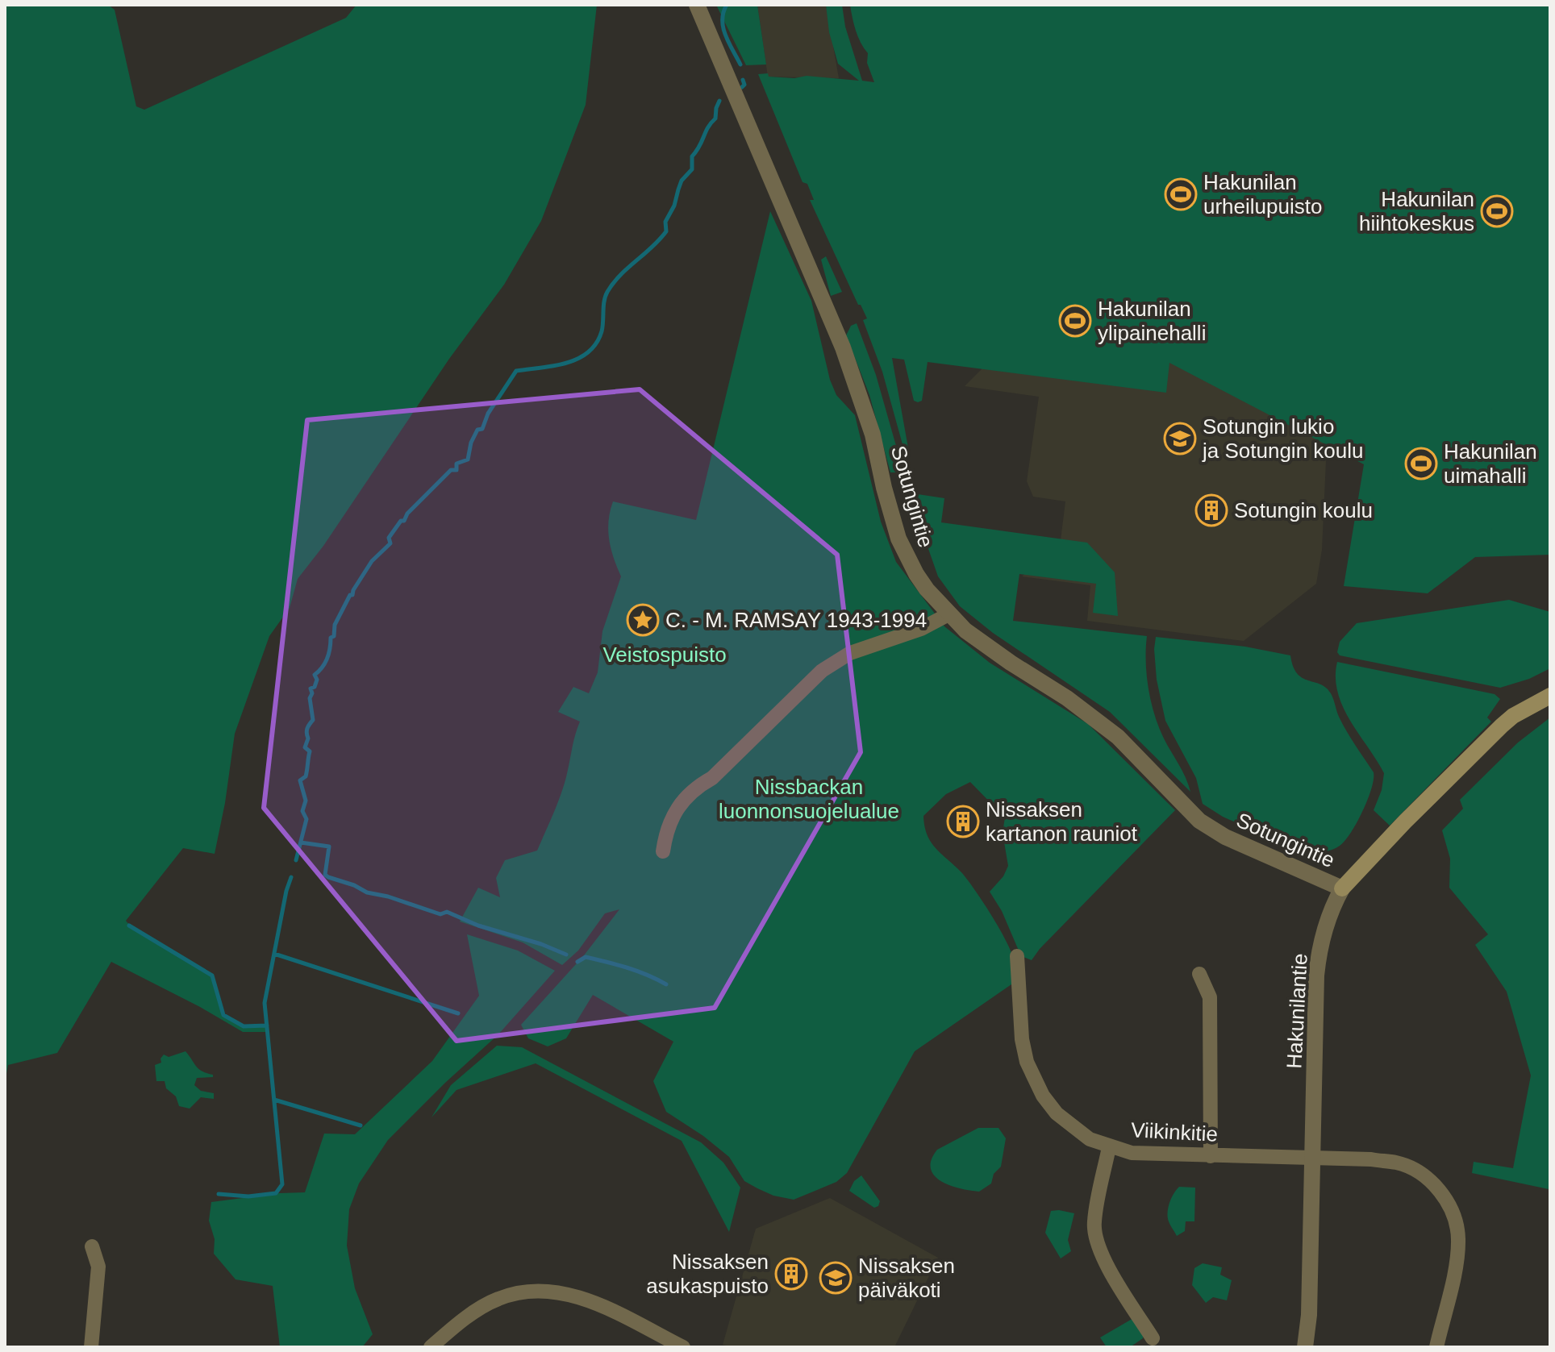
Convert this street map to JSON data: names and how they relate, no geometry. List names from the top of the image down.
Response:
{
  "streets": {
    "main road": ["Hakunilantie"],
    "street": ["Sotungintie", "Viikinkitie"]
  },
  "crossings": [
    ["Sotungintie", "Hakunilantie"],
    ["Hakunilantie", "Viikinkitie"]
  ],
  "parks": ["Veistospuisto", "Nissbackan luonnonsuojelualue"],
  "places": {
    "sports": [
      "Hakunilan urheilupuisto",
      "Hakunilan hiihtokeskus",
      "Hakunilan ylipainehalli",
      "Hakunilan uimahalli"
    ],
    "school or university": ["Sotungin lukio ja Sotungin koulu", "Nissaksen päiväkoti"],
    "building": ["Sotungin koulu", "Nissaksen kartanon rauniot", "Nissaksen asukaspuisto"],
    "place": ["C. - M. RAMSAY 1943-1994"]
  }
}
